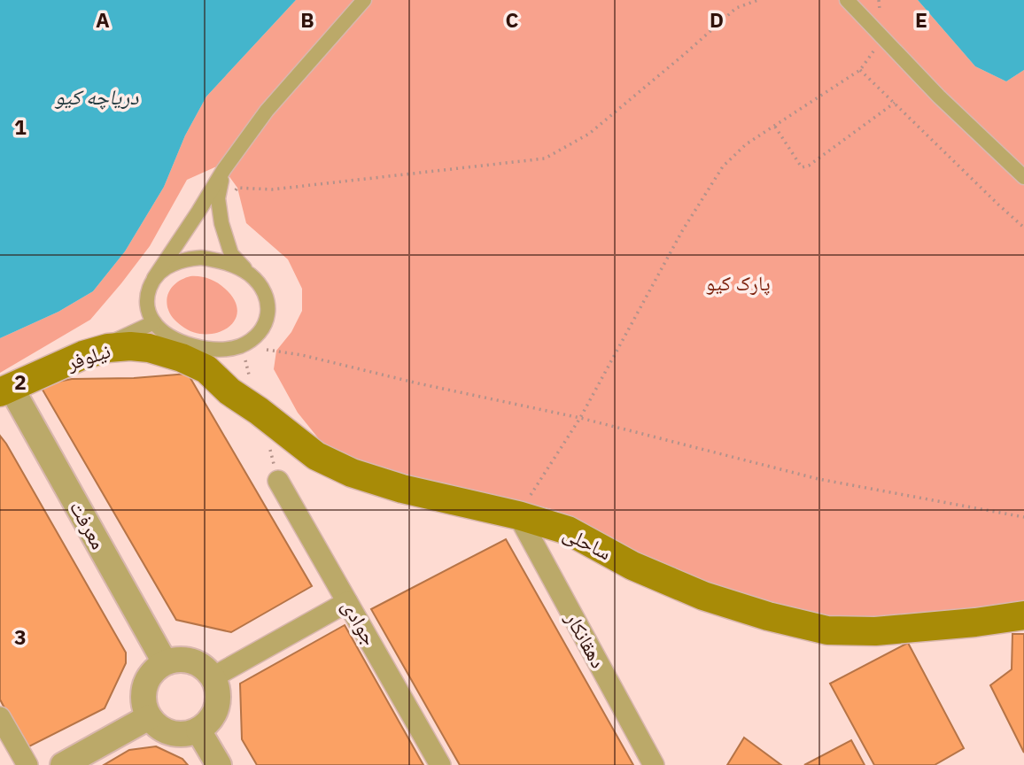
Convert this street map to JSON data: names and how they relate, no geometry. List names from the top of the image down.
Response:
{
  "streets": {
    "main road": ["نیلوفر", "ساحلی"],
    "street": ["معرفت", "جوادی", "دهقانکار"]
  },
  "crossings": [
    ["نیلوفر", "معرفت"],
    ["نیلوفر", "ساحلی"],
    ["ساحلی", "دهقانکار"]
  ],
  "water": ["دریاچه کیو"],
  "parks": ["پارک کیو"],
  "grid": {
    "columns": [
      "A",
      "B",
      "C",
      "D",
      "E"
    ],
    "rows": ["1", "2", "3"]
  }
}
